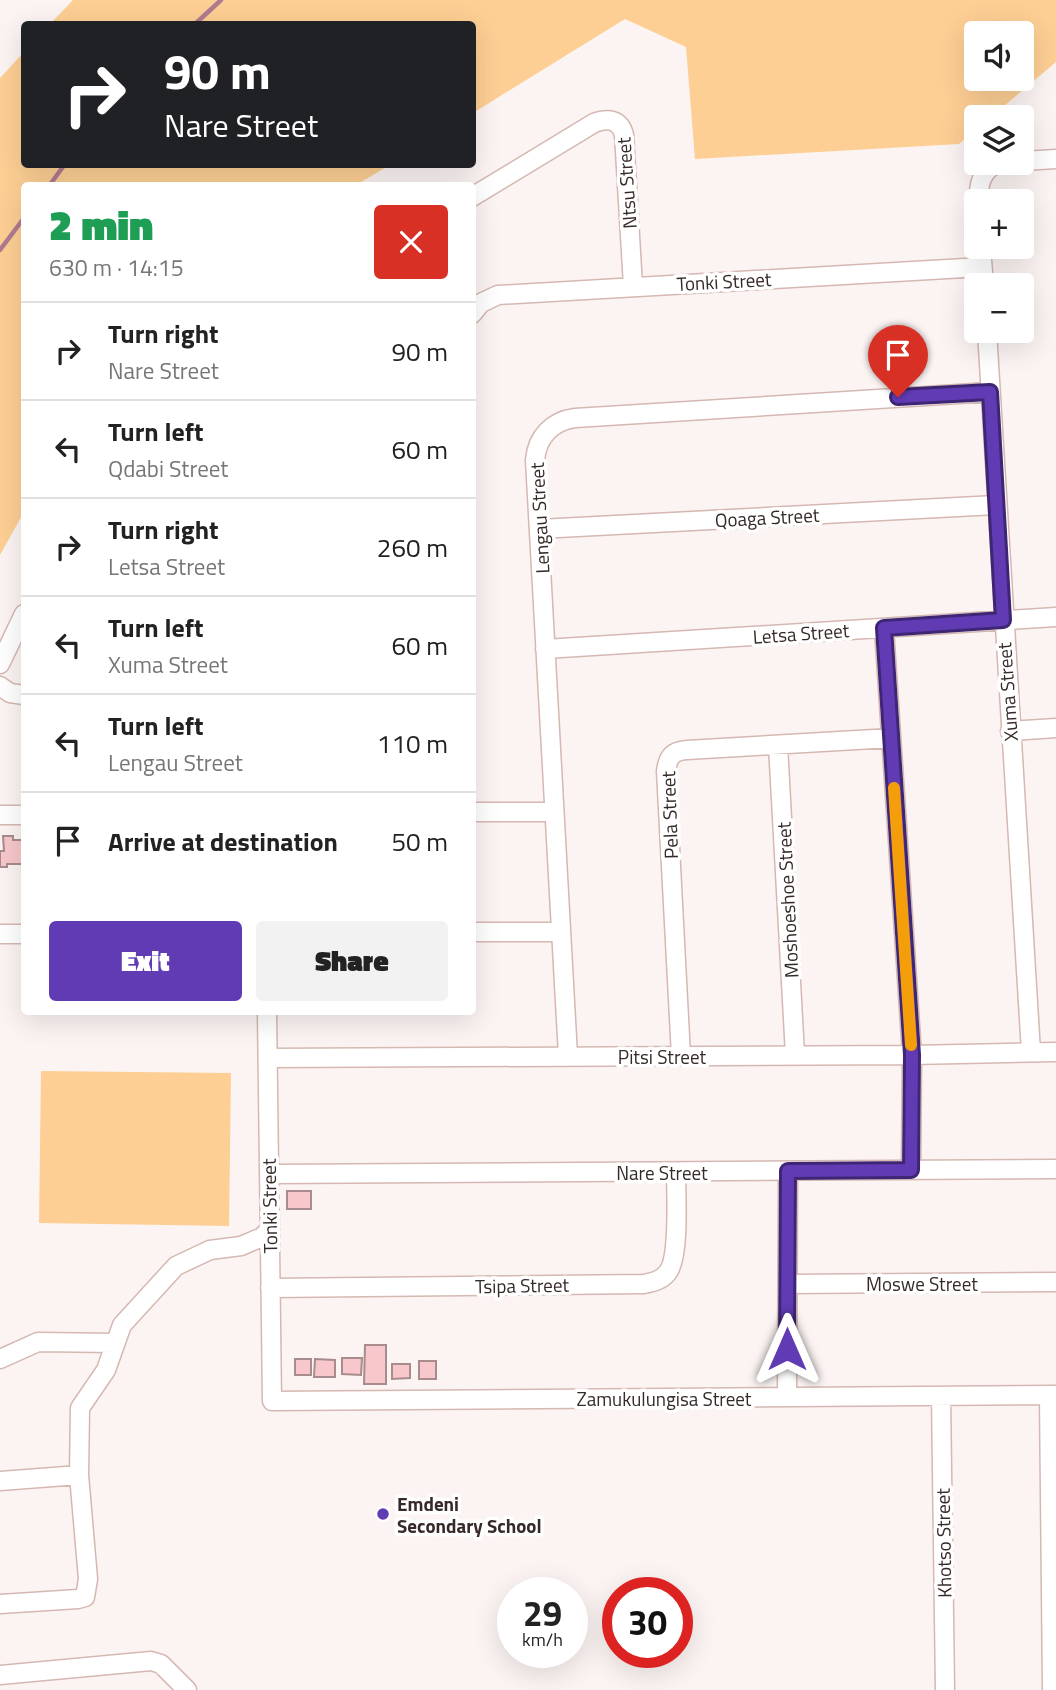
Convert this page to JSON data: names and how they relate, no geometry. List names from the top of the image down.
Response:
{
  "streets": {
    "street": [
      "Ntsu Street",
      "Tonki Street",
      "Qoaga Street",
      "Lengau Street",
      "Letsa Street",
      "Xuma Street",
      "Pela Street",
      "Moshoeshoe Street",
      "Pitsi Street",
      "Nare Street",
      "Moswe Street",
      "Tsipa Street",
      "Zamukulungisa Street",
      "Khotso Street"
    ]
  },
  "crossings": [
    ["Ntsu Street", "Tonki Street"],
    ["Tonki Street", "Pitsi Street"],
    ["Tonki Street", "Nare Street"],
    ["Tonki Street", "Tsipa Street"],
    ["Tonki Street", "Zamukulungisa Street"],
    ["Qoaga Street", "Lengau Street"],
    ["Qoaga Street", "Xuma Street"],
    ["Lengau Street", "Letsa Street"],
    ["Lengau Street", "Xuma Street"],
    ["Lengau Street", "Pitsi Street"],
    ["Letsa Street", "Xuma Street"],
    ["Xuma Street", "Pitsi Street"],
    ["Pela Street", "Moshoeshoe Street"],
    ["Pela Street", "Pitsi Street"],
    ["Moshoeshoe Street", "Pitsi Street"],
    ["Nare Street", "Tsipa Street"],
    ["Zamukulungisa Street", "Khotso Street"]
  ],
  "places": ["Emdeni Secondary School"],
  "page": {
    "map_buttons": ["+", "−"],
    "turn": ["90 m", "Nare Street"],
    "heading": ["2 min", "630 m · 14:15"],
    "list": [
      {
        "name": "Turn right",
        "note": "Nare Street",
        "value": "90 m"
      },
      {
        "name": "Turn left",
        "note": "Qdabi Street",
        "value": "60 m"
      },
      {
        "name": "Turn right",
        "note": "Letsa Street",
        "value": "260 m"
      },
      {
        "name": "Turn left",
        "note": "Xuma Street",
        "value": "60 m"
      },
      {
        "name": "Turn left",
        "note": "Lengau Street",
        "value": "110 m"
      },
      {
        "name": "Arrive at destination",
        "value": "50 m"
      }
    ],
    "buttons": ["Exit", "Share"],
    "speed": "29 km/h",
    "limit": "30"
  }
}
